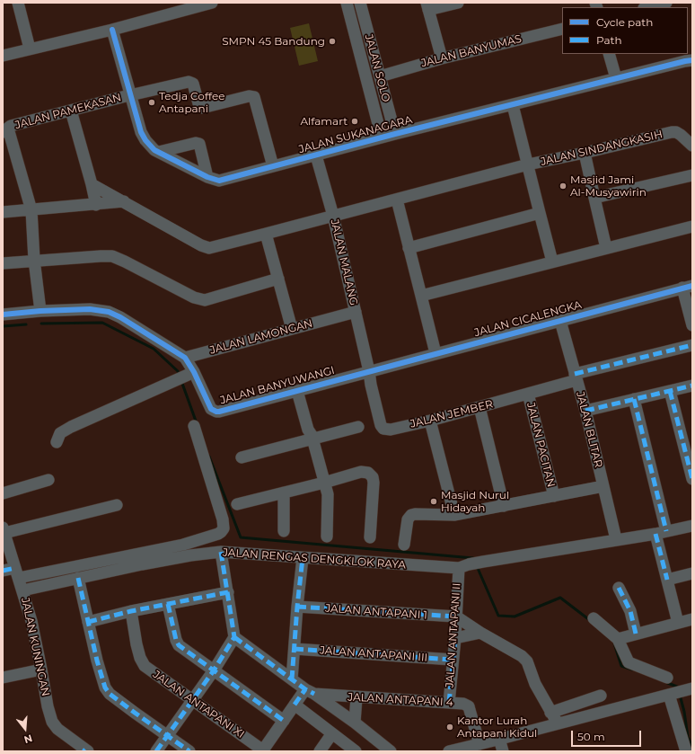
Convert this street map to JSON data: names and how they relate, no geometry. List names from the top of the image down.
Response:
{
  "streets": {
    "street": [
      "JALAN BANYUMAS",
      "JALAN SOLO",
      "JALAN PAMEKASAN",
      "JALAN SUKANAGARA",
      "JALAN SINDANGKASIH",
      "JALAN MALANG",
      "JALAN CICALENGKA",
      "JALAN LAMONGAN",
      "JALAN BANYUWANGI",
      "JALAN JEMBER",
      "JALAN BLITAR",
      "JALAN PACITAN",
      "JALAN RENGAS DENGKLOK RAYA",
      "JALAN ANTAPANI 1",
      "JALAN ANTAPANI II",
      "JALAN KUNINGAN",
      "JALAN ANTAPANI III",
      "JALAN ANTAPANI 4",
      "JALAN ANTAPANI XI"
    ]
  },
  "crossings": [
    ["JALAN BANYUMAS", "JALAN SOLO"],
    ["JALAN SOLO", "JALAN SUKANAGARA"],
    ["JALAN PAMEKASAN", "JALAN SUKANAGARA"],
    ["JALAN PAMEKASAN", "JALAN BANYUWANGI"],
    ["JALAN SUKANAGARA", "JALAN MALANG"],
    ["JALAN SINDANGKASIH", "JALAN MALANG"],
    ["JALAN MALANG", "JALAN CICALENGKA"],
    ["JALAN MALANG", "JALAN LAMONGAN"],
    ["JALAN MALANG", "JALAN BANYUWANGI"],
    ["JALAN MALANG", "JALAN JEMBER"],
    ["JALAN CICALENGKA", "JALAN BANYUWANGI"],
    ["JALAN CICALENGKA", "JALAN JEMBER"],
    ["JALAN CICALENGKA", "JALAN BLITAR"],
    ["JALAN LAMONGAN", "JALAN BANYUWANGI"],
    ["JALAN BANYUWANGI", "JALAN JEMBER"],
    ["JALAN JEMBER", "JALAN BLITAR"],
    ["JALAN JEMBER", "JALAN PACITAN"],
    ["JALAN BLITAR", "JALAN RENGAS DENGKLOK RAYA"],
    ["JALAN RENGAS DENGKLOK RAYA", "JALAN ANTAPANI II"],
    ["JALAN RENGAS DENGKLOK RAYA", "JALAN KUNINGAN"],
    ["JALAN ANTAPANI 1", "JALAN ANTAPANI II"],
    ["JALAN ANTAPANI II", "JALAN ANTAPANI III"],
    ["JALAN ANTAPANI II", "JALAN ANTAPANI 4"]
  ],
  "places": [
    "SMPN 45 Bandung",
    "Tedja Coffee Antapani",
    "Alfamart",
    "Masjid Jami Al-Musyawirin",
    "Masjid Nurul Hidayah",
    "Kantor Lurah Antapani Kidul"
  ],
  "legend": ["Cycle path", "Path"],
  "scale_bar": "50 m",
  "north": "bottom"
}
